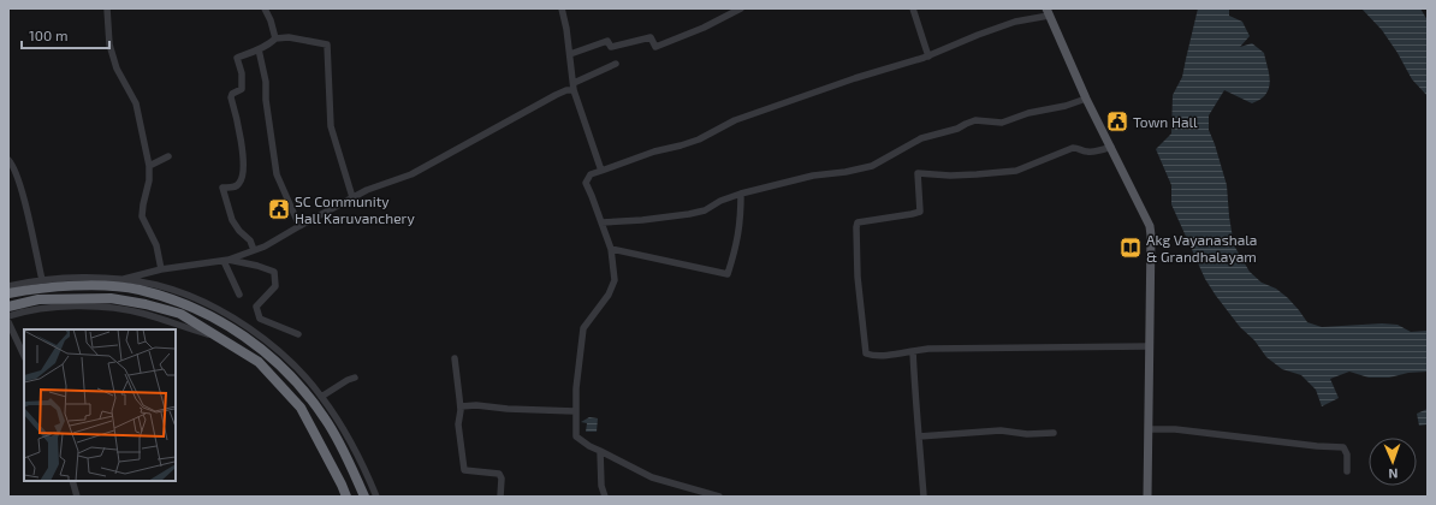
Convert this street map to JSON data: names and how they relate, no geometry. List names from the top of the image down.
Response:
{
  "places": {
    "public building": ["Town Hall", "SC Community Hall Karuvanchery"],
    "library": ["Akg Vayanashala & Grandhalayam"]
  },
  "scale_bar": "100 m",
  "north": "bottom"
}
